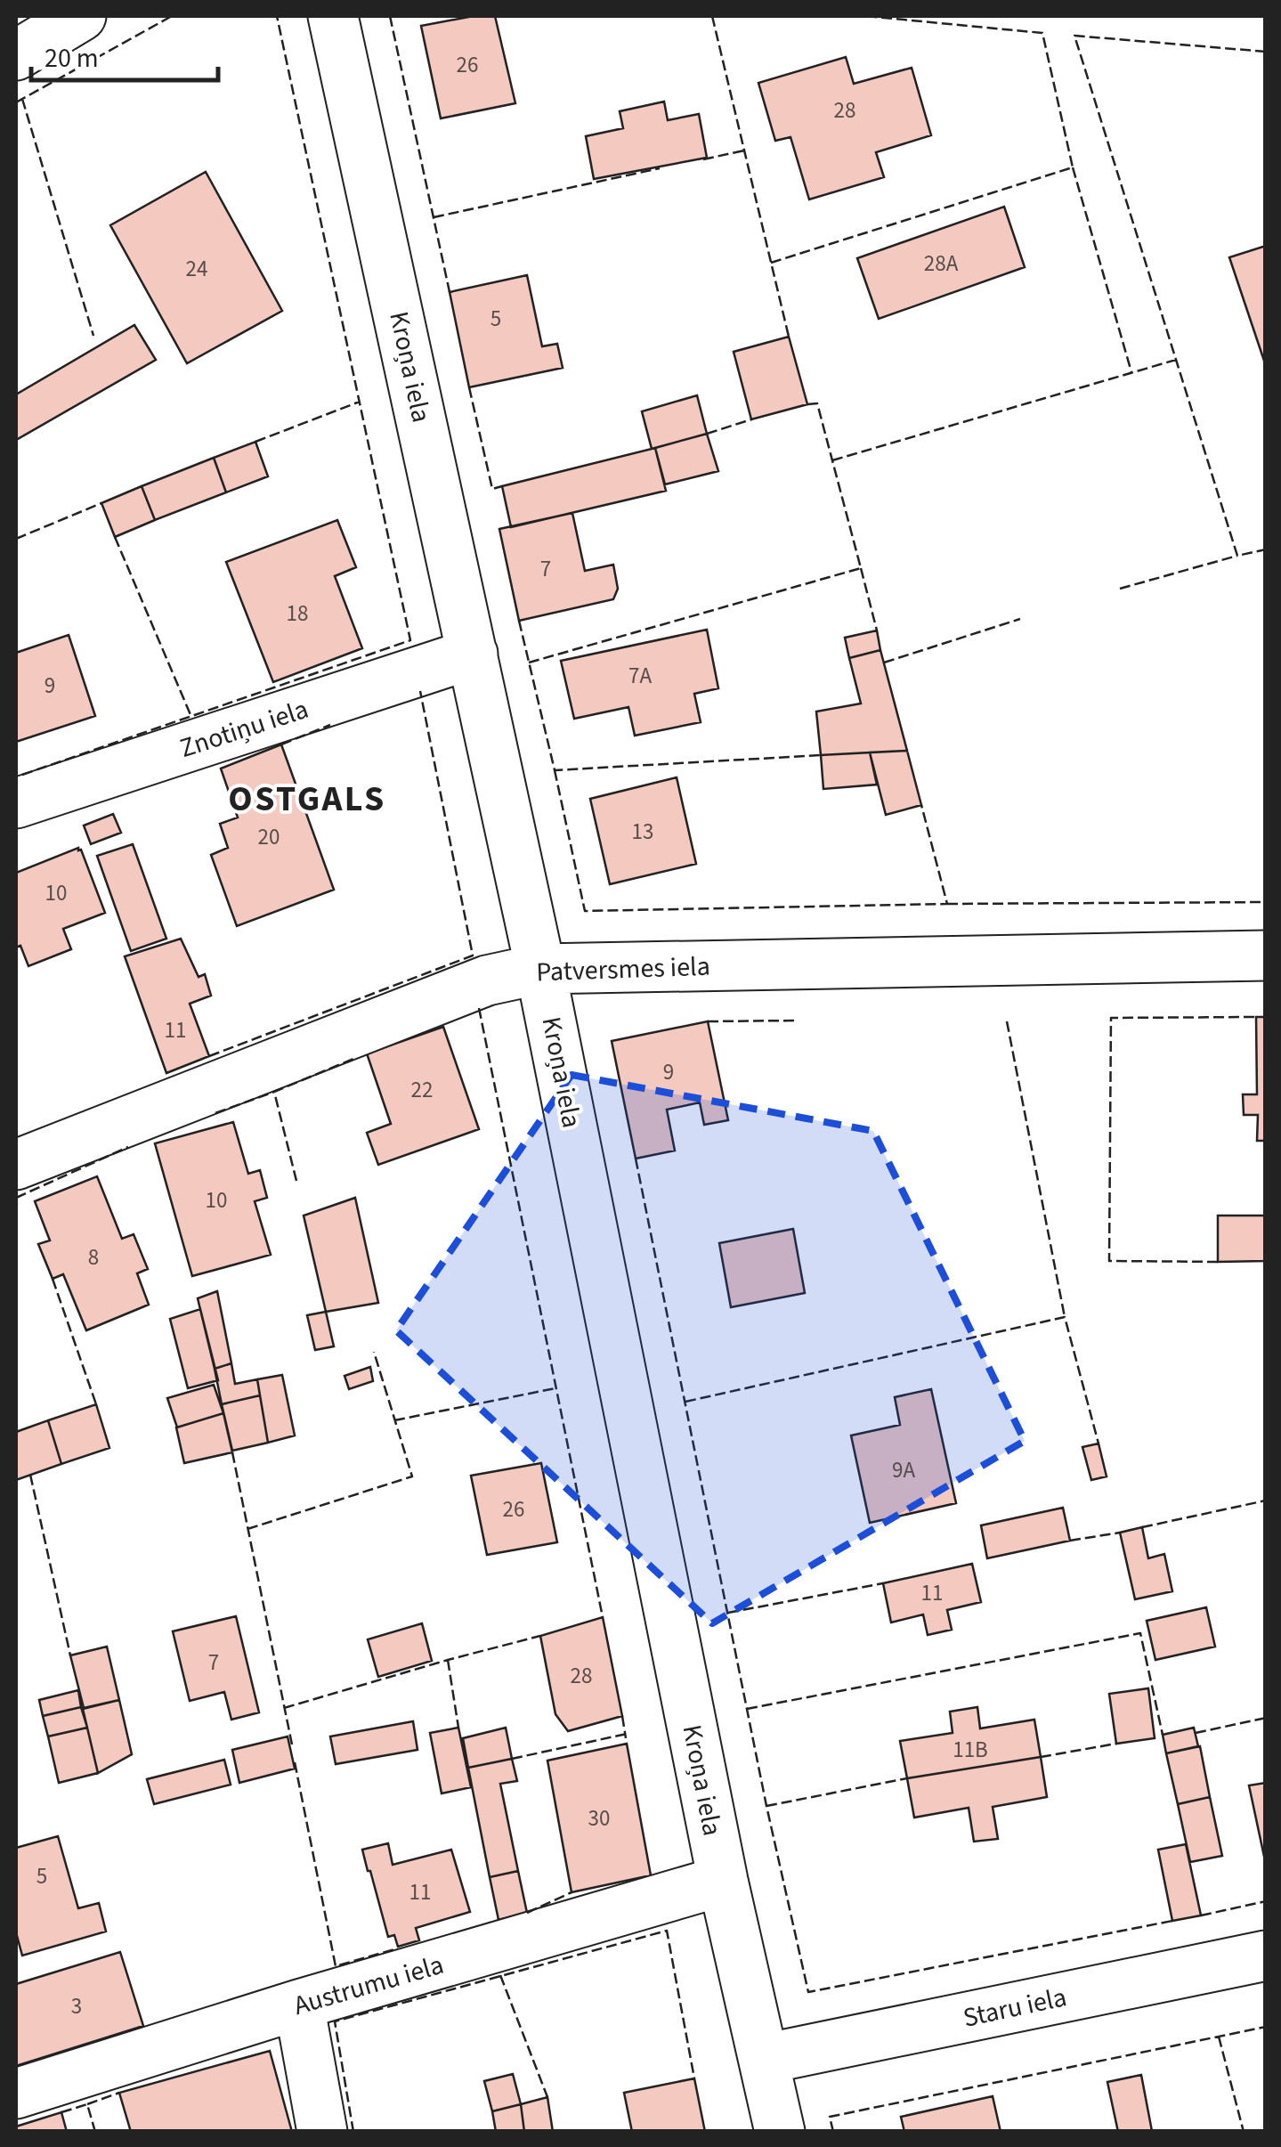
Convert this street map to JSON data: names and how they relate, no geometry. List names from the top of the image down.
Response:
{
  "streets": {
    "street": [
      "Kroņa iela",
      "Znotiņu iela",
      "Patversmes iela",
      "Austrumu iela",
      "Staru iela"
    ]
  },
  "crossings": [
    ["Kroņa iela", "Znotiņu iela"],
    ["Kroņa iela", "Patversmes iela"],
    ["Kroņa iela", "Austrumu iela"],
    ["Kroņa iela", "Staru iela"]
  ],
  "districts": ["OSTGALS"],
  "house_numbers": [
    "26",
    "28",
    "28A",
    "24",
    "5",
    "7",
    "18",
    "7A",
    "9",
    "13",
    "20",
    "10",
    "11",
    "9",
    "22",
    "10",
    "8",
    "9A",
    "26",
    "11",
    "7",
    "28",
    "11B",
    "30",
    "5",
    "11",
    "3"
  ],
  "scale_bar": "20 m"
}
